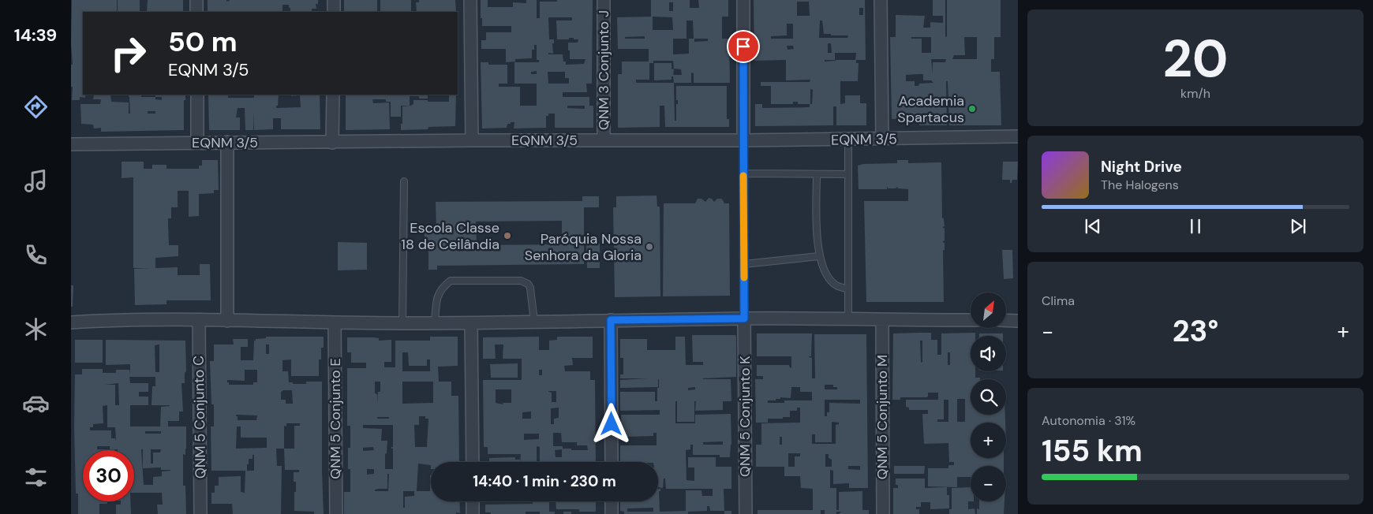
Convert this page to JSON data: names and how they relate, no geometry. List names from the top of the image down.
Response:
{
  "streets": {
    "street": [
      "QNM 3 Conjunto J",
      "EQNM 3/5",
      "QNM 5 Conjunto K",
      "QNM 5 Conjunto C",
      "QNM 5 Conjunto M",
      "QNM 5 Conjunto E"
    ]
  },
  "crossings": [
    ["QNM 3 Conjunto J", "EQNM 3/5"]
  ],
  "places": ["Academia Spartacus", "Escola Classe 18 de Ceilândia", "Paróquia Nossa Senhora da Gloria"],
  "north": "top right",
  "page": {
    "tabs": "14:39",
    "tile": [
      ["20", "km/h"],
      "Clima",
      ["Autonomia · 31%", "155 km"]
    ],
    "turn": ["50 m", "EQNM 3/5"],
    "song": ["Night Drive", "The Halogens"],
    "map_buttons": ["+", "−"],
    "heat": ["−", "23°", "+"],
    "limit": "30",
    "trip": "14:40 · 1 min · 230 m"
  }
}
